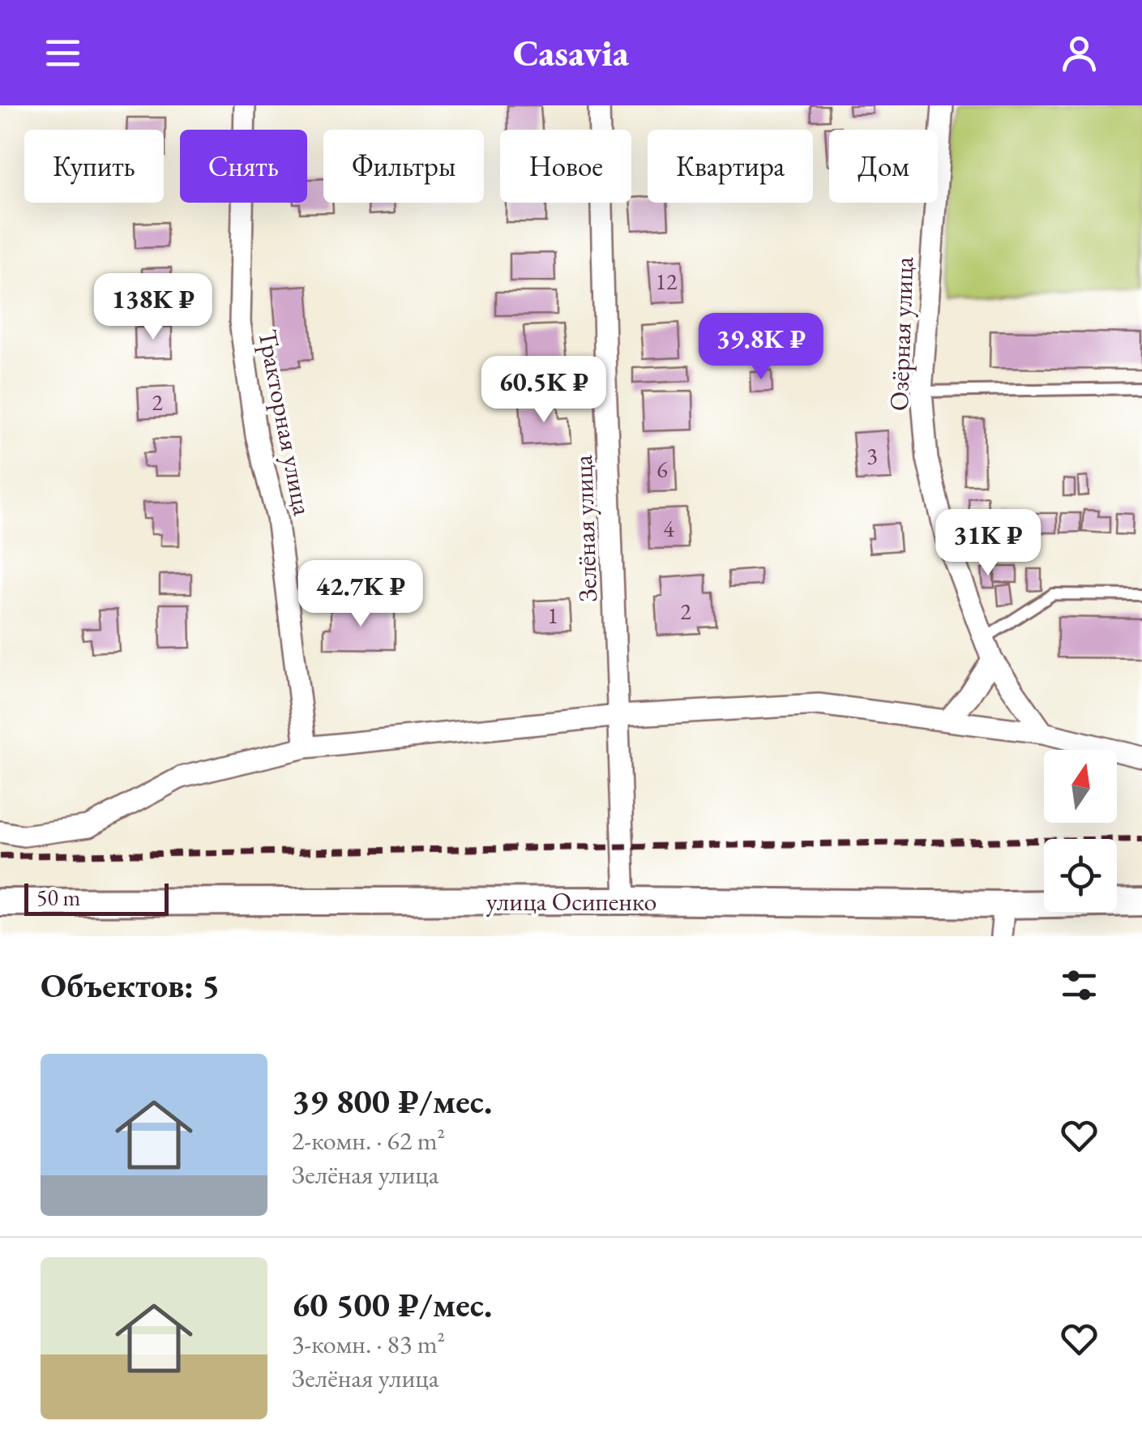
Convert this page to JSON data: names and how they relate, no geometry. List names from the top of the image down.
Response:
{
  "streets": {
    "street": [
      "Озёрная улица",
      "Тракторная улица",
      "Зелёная улица",
      "улица Осипенко"
    ]
  },
  "crossings": [
    ["Зелёная улица", "улица Осипенко"]
  ],
  "house_numbers": [
    "12",
    "2",
    "3",
    "6",
    "4",
    "2",
    "1"
  ],
  "scale_bar": "50 m",
  "north": "top",
  "page": {
    "header": "Casavia",
    "chip": [
      "Купить",
      "Снять",
      "Фильтры",
      "Новое",
      "Квартира",
      "Дом"
    ],
    "price": [
      "138K ₽",
      "39.8K ₽",
      "60.5K ₽",
      "31K ₽",
      "42.7K ₽"
    ],
    "scale": "50 m",
    "heading": "Объектов: 5",
    "list": [
      {
        "name": "39 800 ₽/мес.",
        "note": "2-комн. · 62 m² · Зелёная улица"
      },
      {
        "name": "60 500 ₽/мес.",
        "note": "3-комн. · 83 m² · Зелёная улица"
      }
    ]
  }
}
